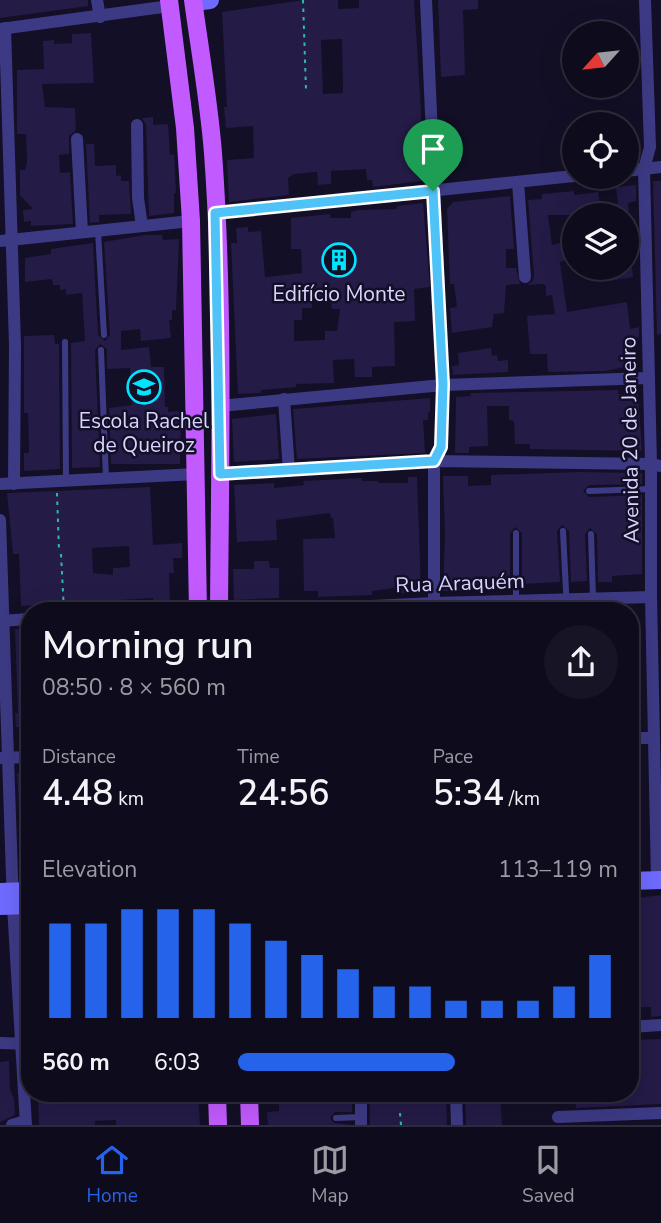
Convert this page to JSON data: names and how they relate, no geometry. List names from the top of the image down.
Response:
{
  "streets": {
    "street": ["Avenida 20 de Janeiro", "Rua Araquém"]
  },
  "crossings": [
    ["Avenida 20 de Janeiro", "Rua Araquém"]
  ],
  "places": {
    "building": ["Edifício Monte"],
    "school or university": ["Escola Rachel de Queiroz"]
  },
  "north": "bottom left",
  "page": {
    "heading": ["Morning run", "08:50 · 8 × 560 m"],
    "stats": [
      ["Distance", "4.48 km"],
      ["Time", "24:56"],
      ["Pace", "5:34 /km"]
    ],
    "chart": ["Elevation", "113–119 m"],
    "list": [
      {
        "name": "560 m",
        "note": "6:03"
      }
    ],
    "tabs": ["Home", "Map", "Saved"]
  }
}
